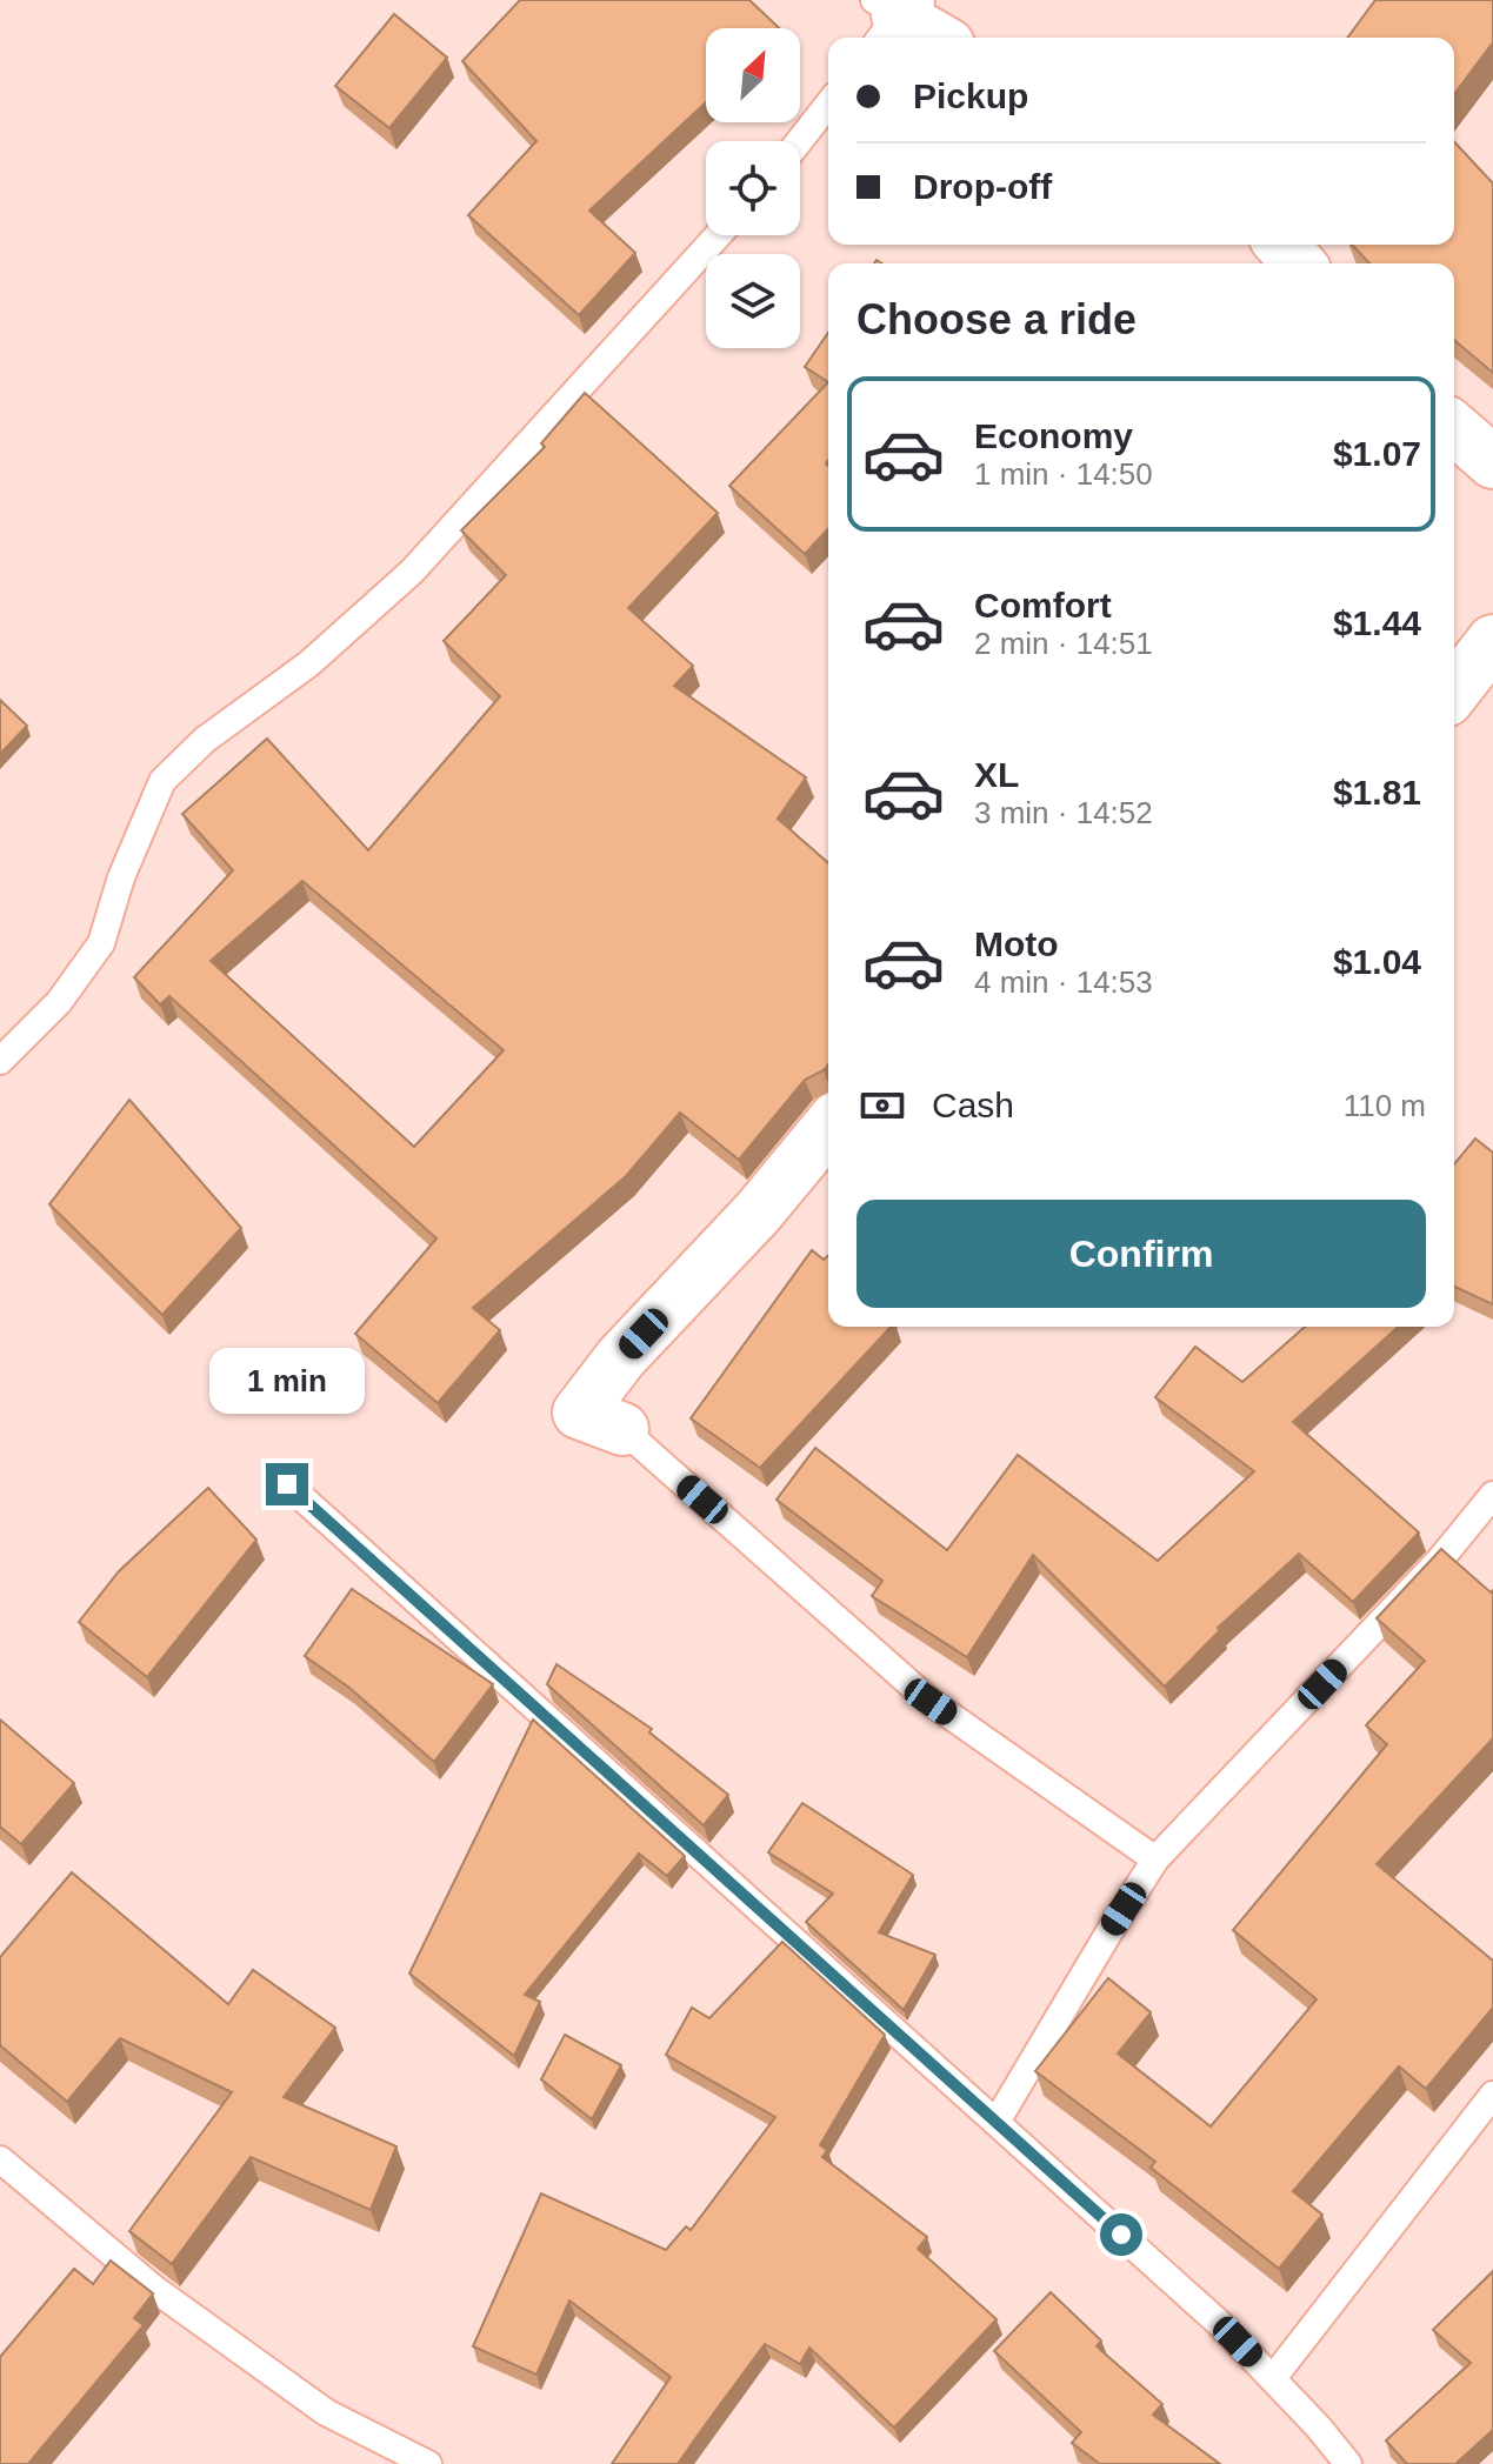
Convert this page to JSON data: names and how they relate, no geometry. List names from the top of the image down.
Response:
{
  "north": "top right",
  "page": {
    "banner": ["Pickup", "Drop-off"],
    "heading": "Choose a ride",
    "list": [
      {
        "name": "Economy",
        "note": "1 min · 14:50",
        "value": "$1.07"
      },
      {
        "name": "Comfort",
        "note": "2 min · 14:51",
        "value": "$1.44"
      },
      {
        "name": "XL",
        "note": "3 min · 14:52",
        "value": "$1.81"
      },
      {
        "name": "Moto",
        "note": "4 min · 14:53",
        "value": "$1.04"
      }
    ],
    "pay": ["Cash", "110 m"],
    "buttons": "Confirm",
    "bubble": "1 min"
  }
}
